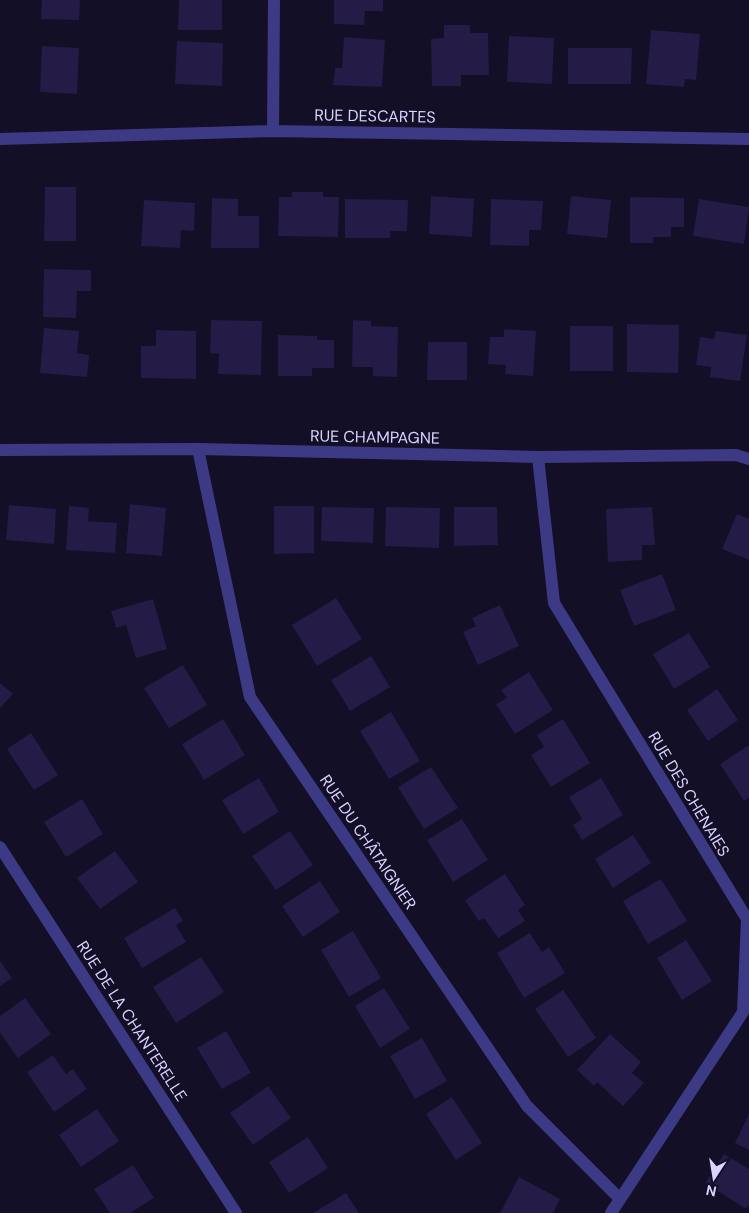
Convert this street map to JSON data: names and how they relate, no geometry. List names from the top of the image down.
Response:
{
  "streets": {
    "street": [
      "RUE DESCARTES",
      "RUE CHAMPAGNE",
      "RUE DES CHENAIES",
      "RUE DU CHÂTAIGNIER",
      "RUE DE LA CHANTERELLE"
    ]
  },
  "crossings": [
    ["RUE CHAMPAGNE", "RUE DES CHENAIES"],
    ["RUE CHAMPAGNE", "RUE DU CHÂTAIGNIER"],
    ["RUE DES CHENAIES", "RUE DU CHÂTAIGNIER"]
  ],
  "north": "bottom"
}
